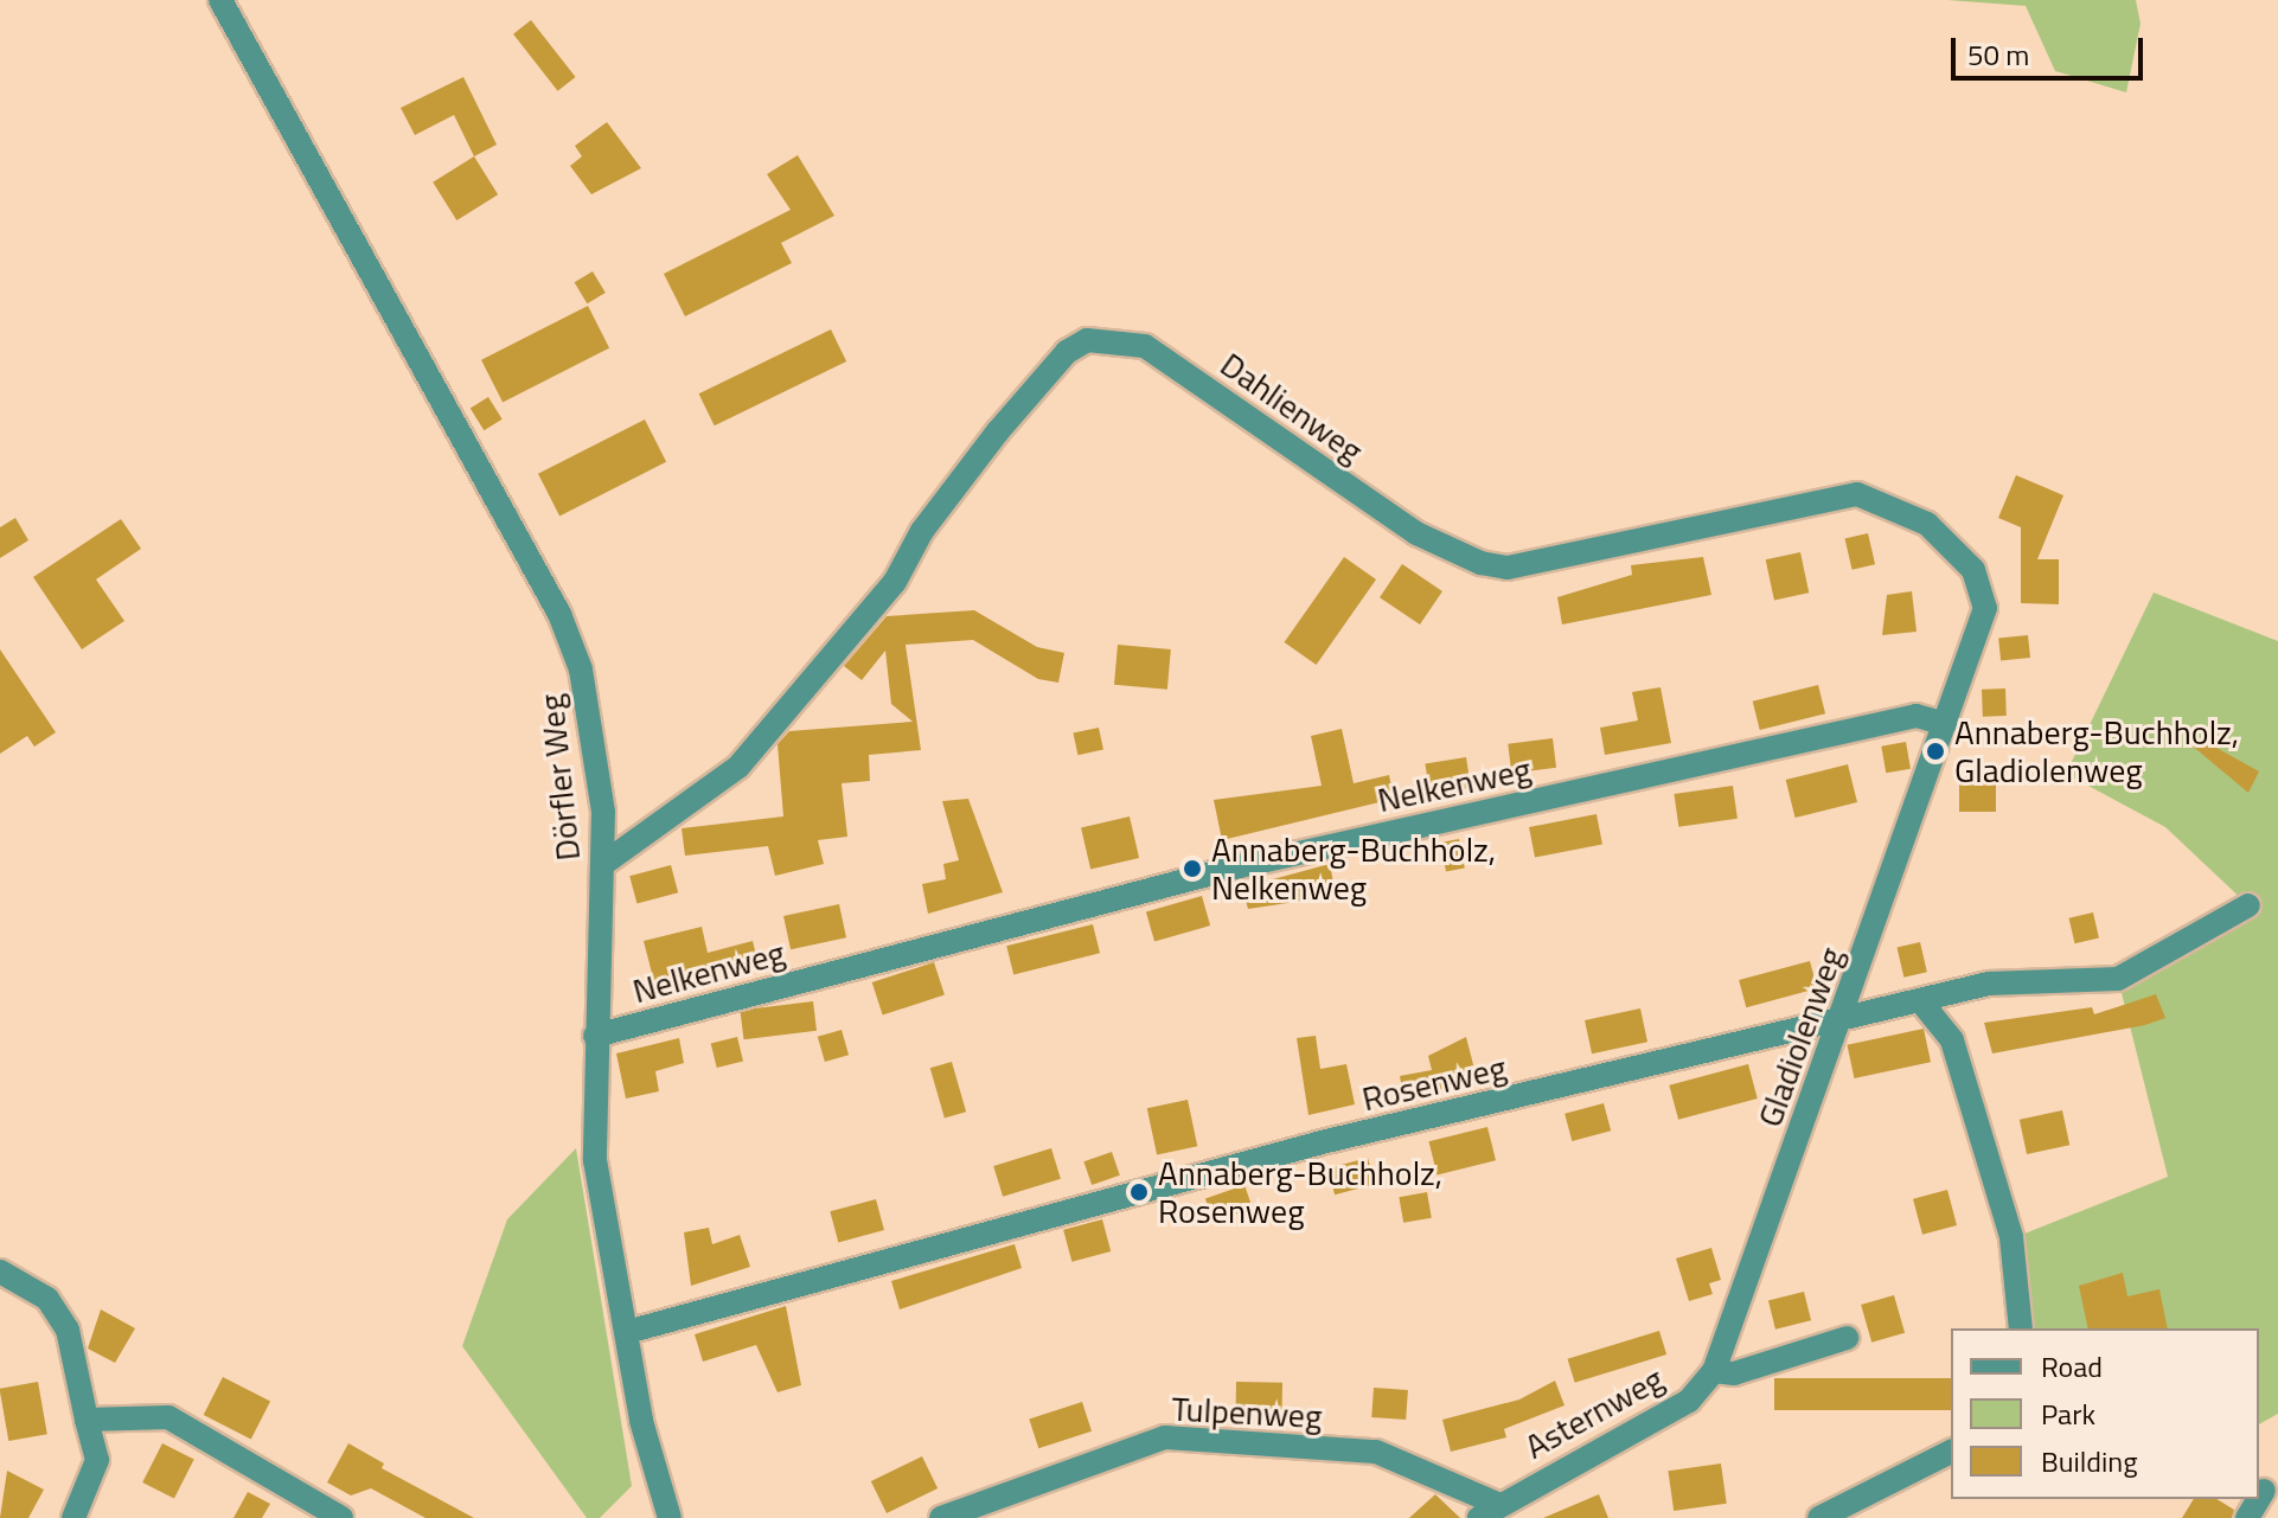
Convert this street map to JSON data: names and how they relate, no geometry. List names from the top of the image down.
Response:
{
  "streets": {
    "street": [
      "Dahlienweg",
      "Dörfler Weg",
      "Nelkenweg",
      "Gladiolenweg",
      "Rosenweg",
      "Tulpenweg",
      "Asternweg"
    ]
  },
  "crossings": [
    ["Dahlienweg", "Dörfler Weg"],
    ["Dahlienweg", "Nelkenweg"],
    ["Dahlienweg", "Gladiolenweg"],
    ["Dörfler Weg", "Nelkenweg"],
    ["Dörfler Weg", "Rosenweg"],
    ["Nelkenweg", "Gladiolenweg"],
    ["Gladiolenweg", "Rosenweg"],
    ["Gladiolenweg", "Asternweg"],
    ["Tulpenweg", "Asternweg"]
  ],
  "places": ["Annaberg-Buchholz, Gladiolenweg", "Annaberg-Buchholz, Nelkenweg", "Annaberg-Buchholz, Rosenweg"],
  "legend": ["Road", "Park", "Building"],
  "scale_bar": "50 m"
}
